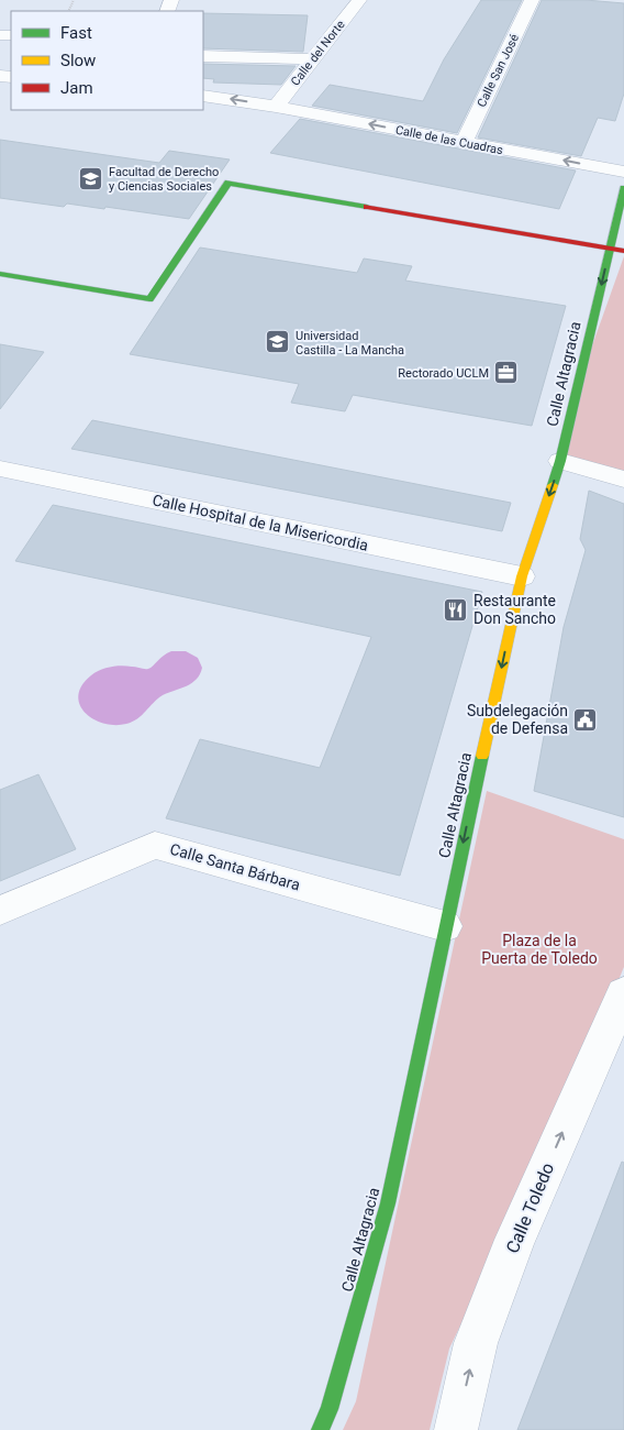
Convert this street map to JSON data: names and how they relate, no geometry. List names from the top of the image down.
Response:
{
  "streets": {
    "street": [
      "Calle del Norte",
      "Calle San José",
      "Calle de las Cuadras",
      "Calle Altagracia",
      "Calle Hospital de la Misericordia",
      "Calle Santa Bárbara",
      "Calle Toledo"
    ]
  },
  "crossings": [
    ["Calle del Norte", "Calle de las Cuadras"],
    ["Calle San José", "Calle de las Cuadras"],
    ["Calle Altagracia", "Calle Hospital de la Misericordia"],
    ["Calle Altagracia", "Calle Santa Bárbara"]
  ],
  "one_way": ["Calle de las Cuadras", "Calle Altagracia", "Calle Toledo"],
  "parks": ["Plaza de la Puerta de Toledo"],
  "places": {
    "school or university": ["Facultad de Derecho y Ciencias Sociales", "Universidad Castilla - La Mancha"],
    "office": ["Rectorado UCLM"],
    "restaurant": ["Restaurante Don Sancho"],
    "public building": ["Subdelegación de Defensa"]
  },
  "legend": ["Fast", "Slow", "Jam"]
}
